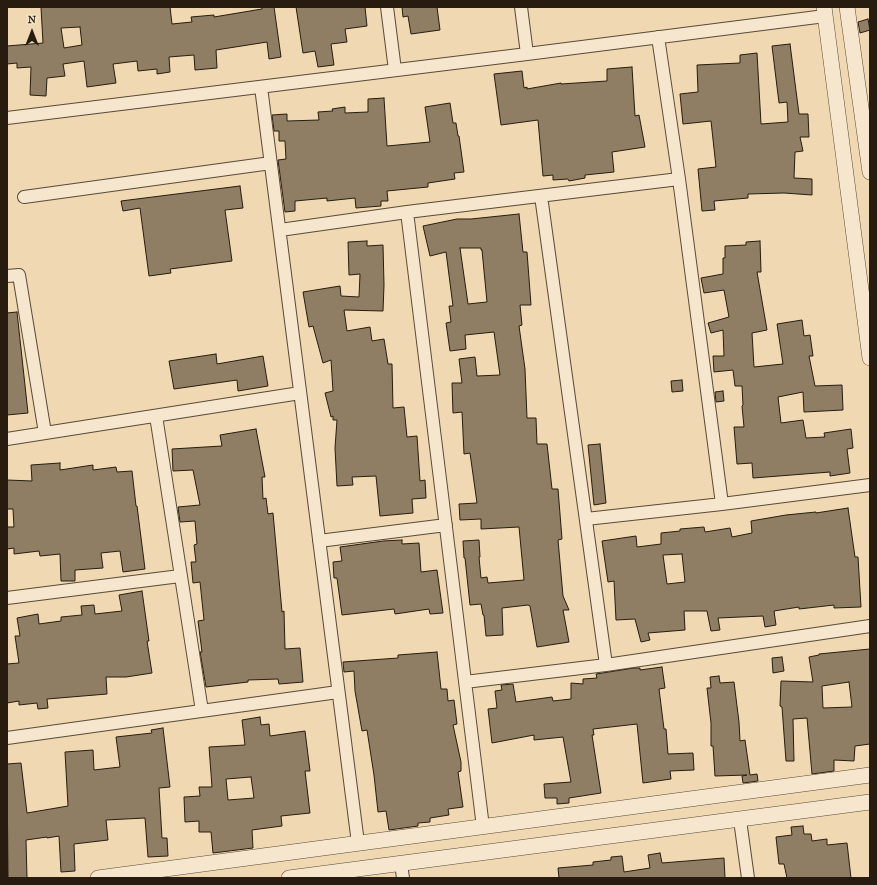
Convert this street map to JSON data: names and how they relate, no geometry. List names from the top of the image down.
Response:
{
  "north": "top"
}
